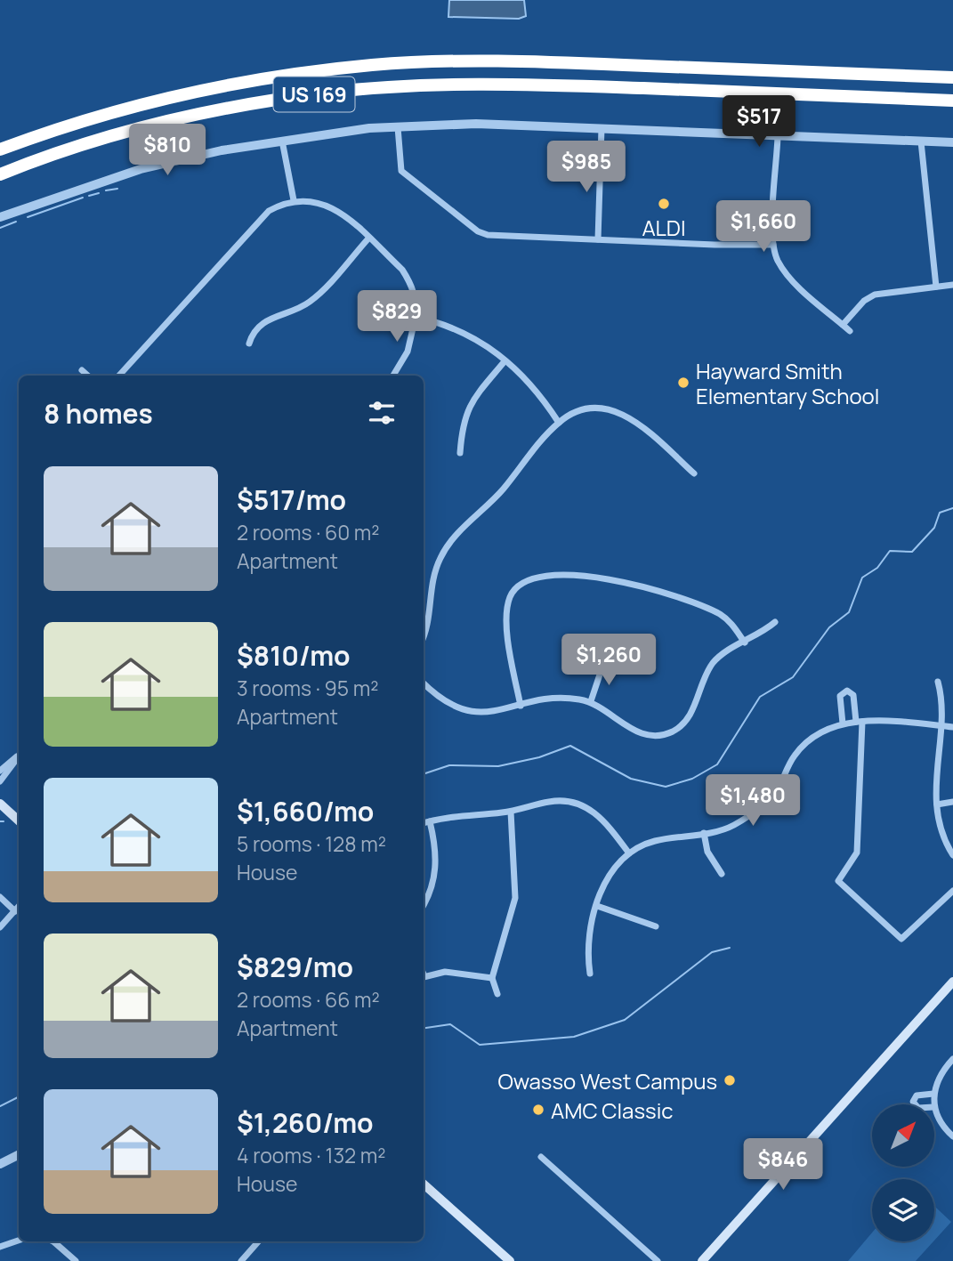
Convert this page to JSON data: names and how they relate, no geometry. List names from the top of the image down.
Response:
{
  "streets": {
    "highway": ["US 169"]
  },
  "places": [
    "ALDI",
    "Hayward Smith Elementary School",
    "Owasso West Campus",
    "AMC Classic"
  ],
  "north": "top right",
  "page": {
    "price": [
      "$517",
      "$810",
      "$985",
      "$1,660",
      "$829",
      "$1,260",
      "$1,480",
      "$846"
    ],
    "heading": "8 homes",
    "list": [
      {
        "name": "$517/mo",
        "note": "2 rooms · 60 m² · Apartment"
      },
      {
        "name": "$810/mo",
        "note": "3 rooms · 95 m² · Apartment"
      },
      {
        "name": "$1,660/mo",
        "note": "5 rooms · 128 m² · House"
      },
      {
        "name": "$829/mo",
        "note": "2 rooms · 66 m² · Apartment"
      },
      {
        "name": "$1,260/mo",
        "note": "4 rooms · 132 m² · House"
      }
    ]
  }
}
